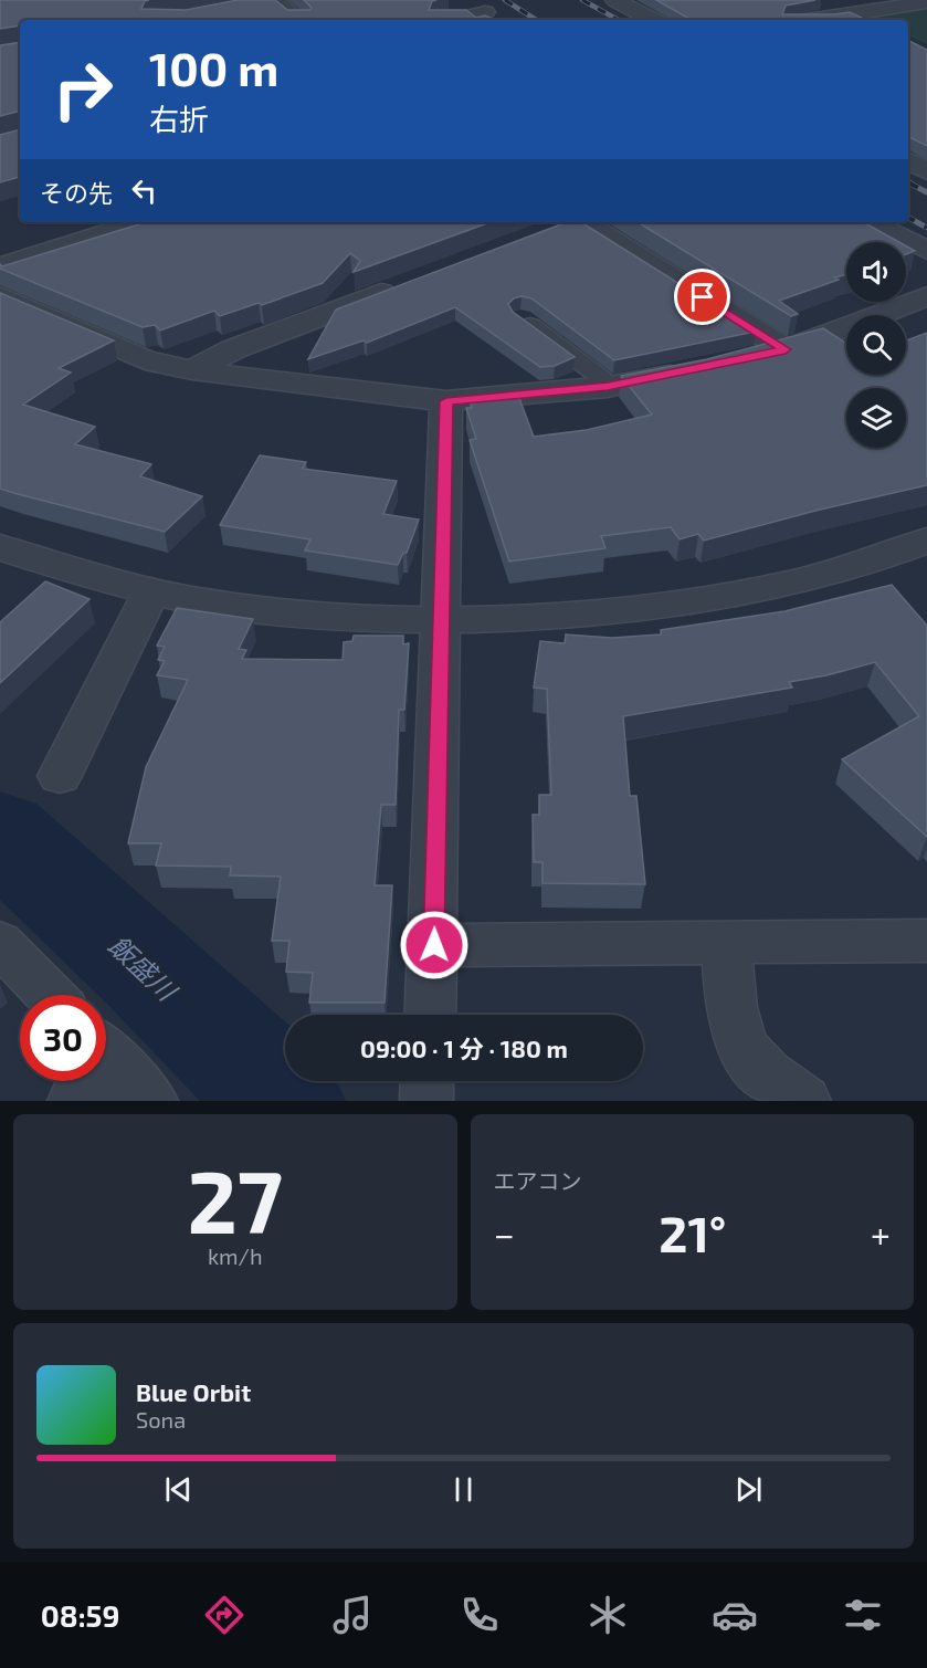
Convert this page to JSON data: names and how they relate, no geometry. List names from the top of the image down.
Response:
{
  "water": ["飯盛川"],
  "page": {
    "turn": ["100 m", "右折"],
    "then": "その先",
    "limit": "30",
    "trip": "09:00 · 1 分 · 180 m",
    "tile": [
      ["27", "km/h"],
      "エアコン"
    ],
    "heat": ["−", "21°", "+"],
    "song": ["Blue Orbit", "Sona"],
    "tabs": "08:59"
  }
}
